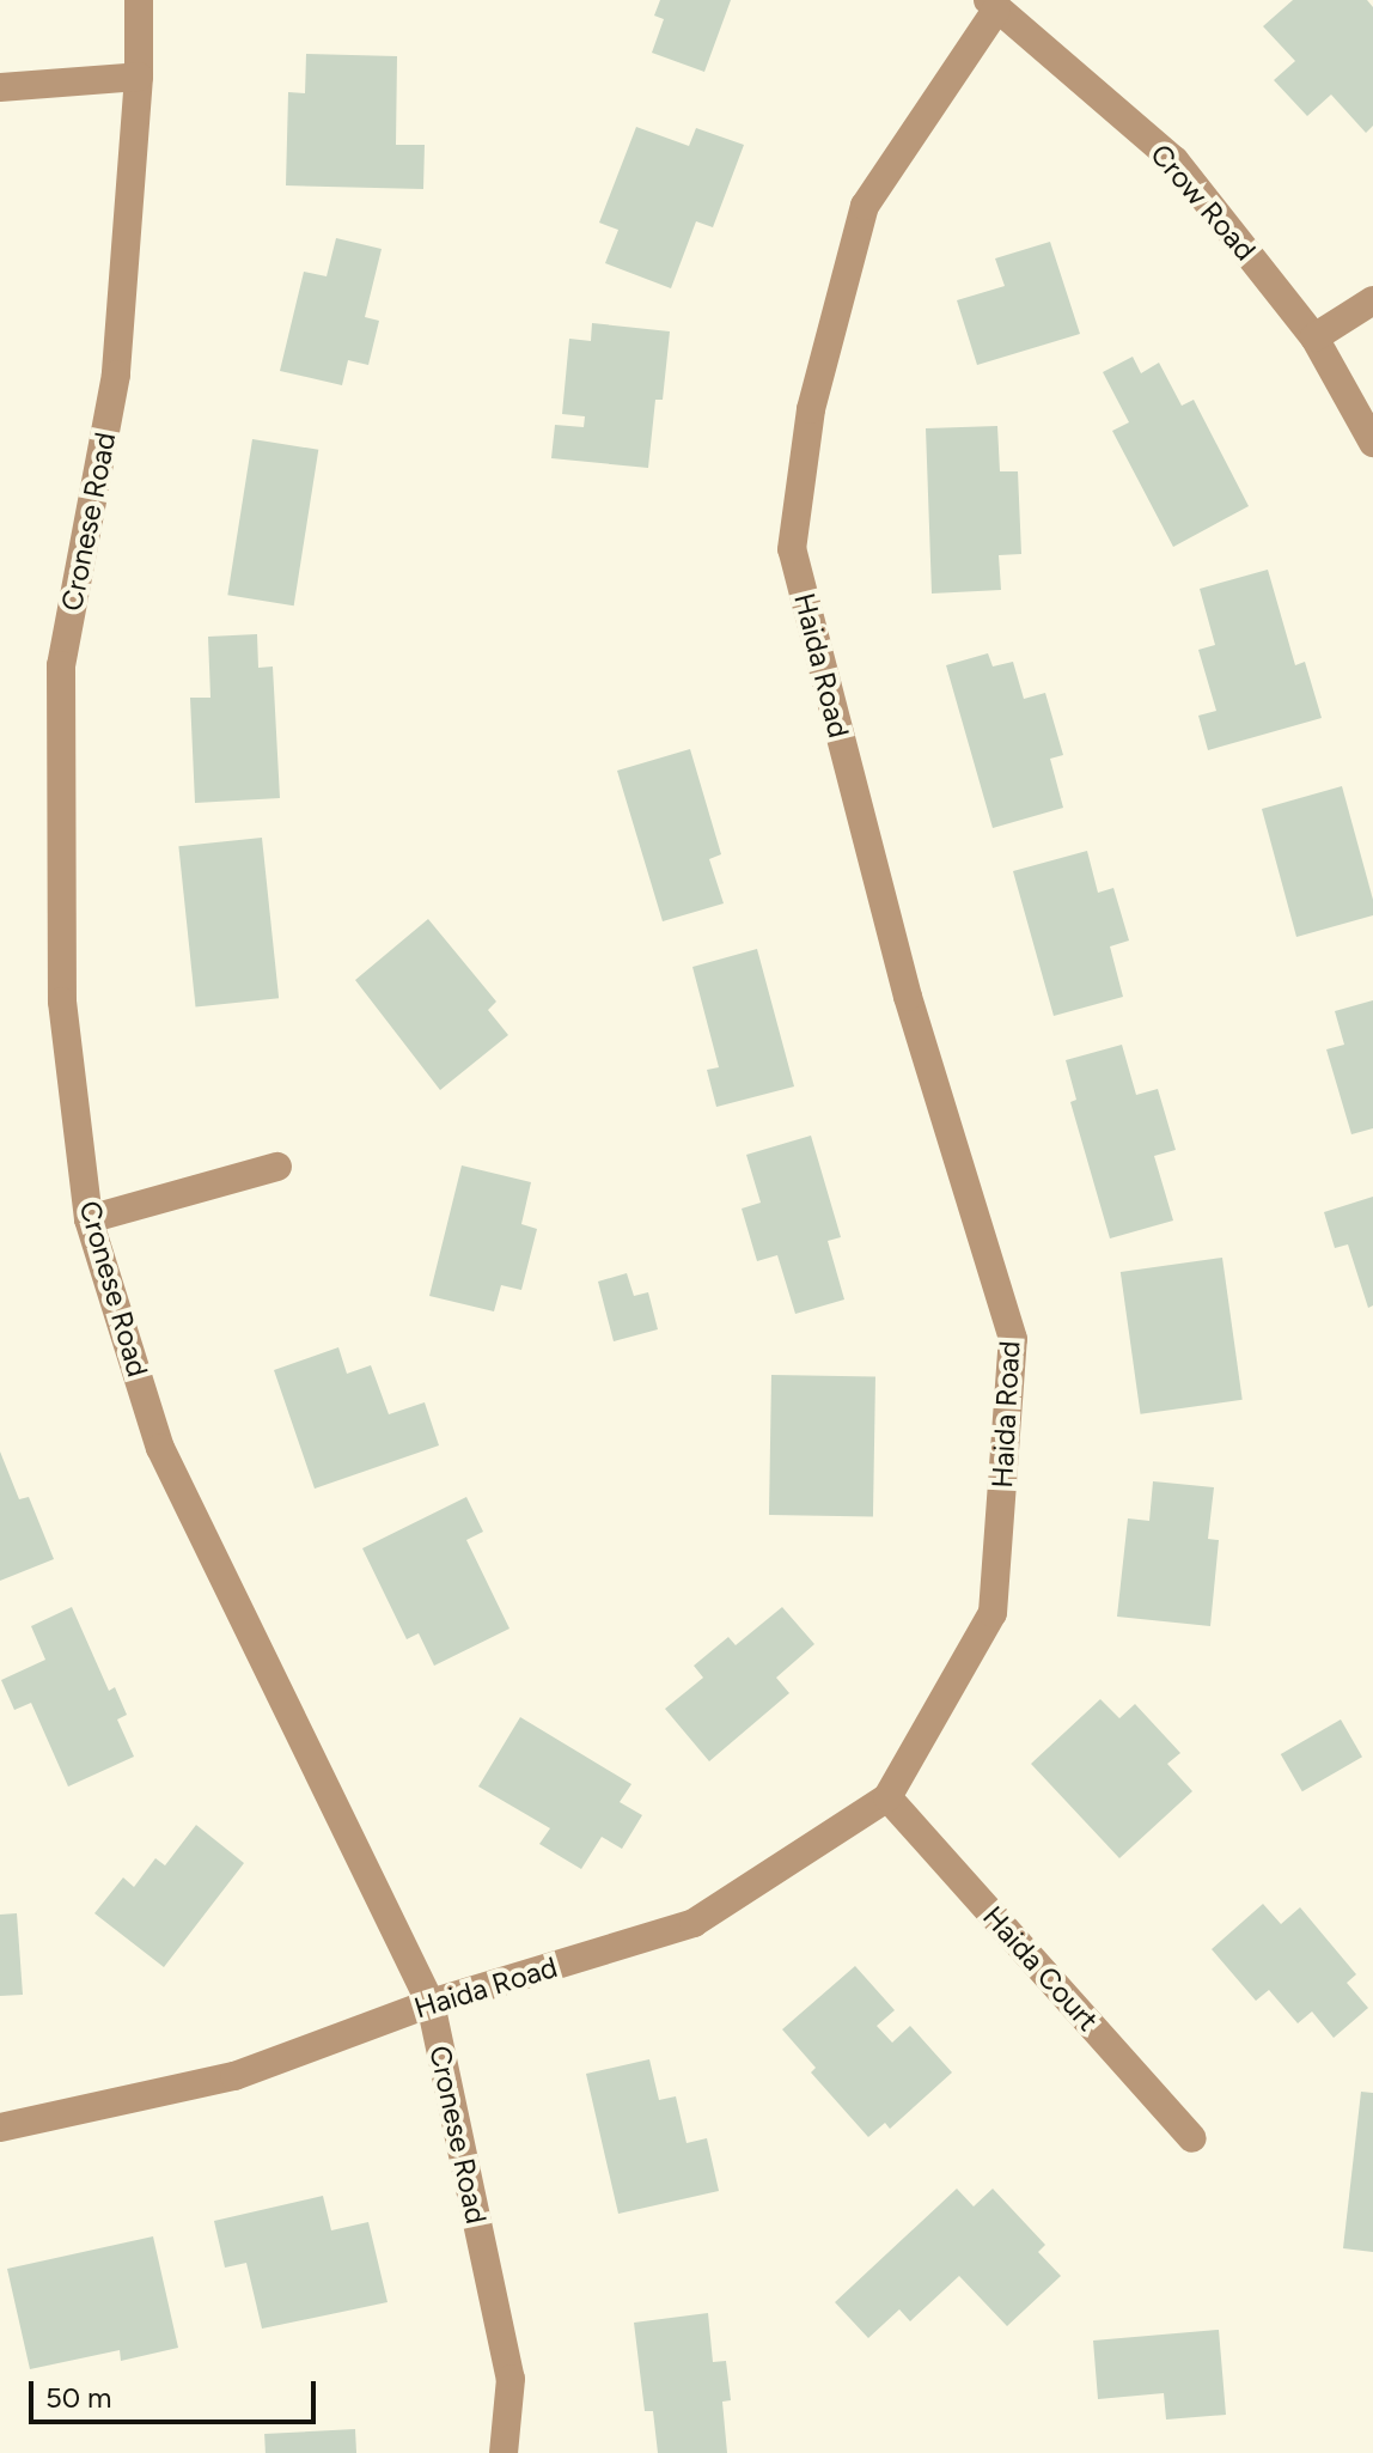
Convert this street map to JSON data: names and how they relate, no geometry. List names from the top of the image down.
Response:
{
  "streets": {
    "street": [
      "Crow Road",
      "Cronese Road",
      "Haida Road",
      "Haida Court"
    ]
  },
  "crossings": [
    ["Crow Road", "Haida Road"],
    ["Cronese Road", "Haida Road"],
    ["Haida Road", "Haida Court"]
  ],
  "scale_bar": "50 m"
}
